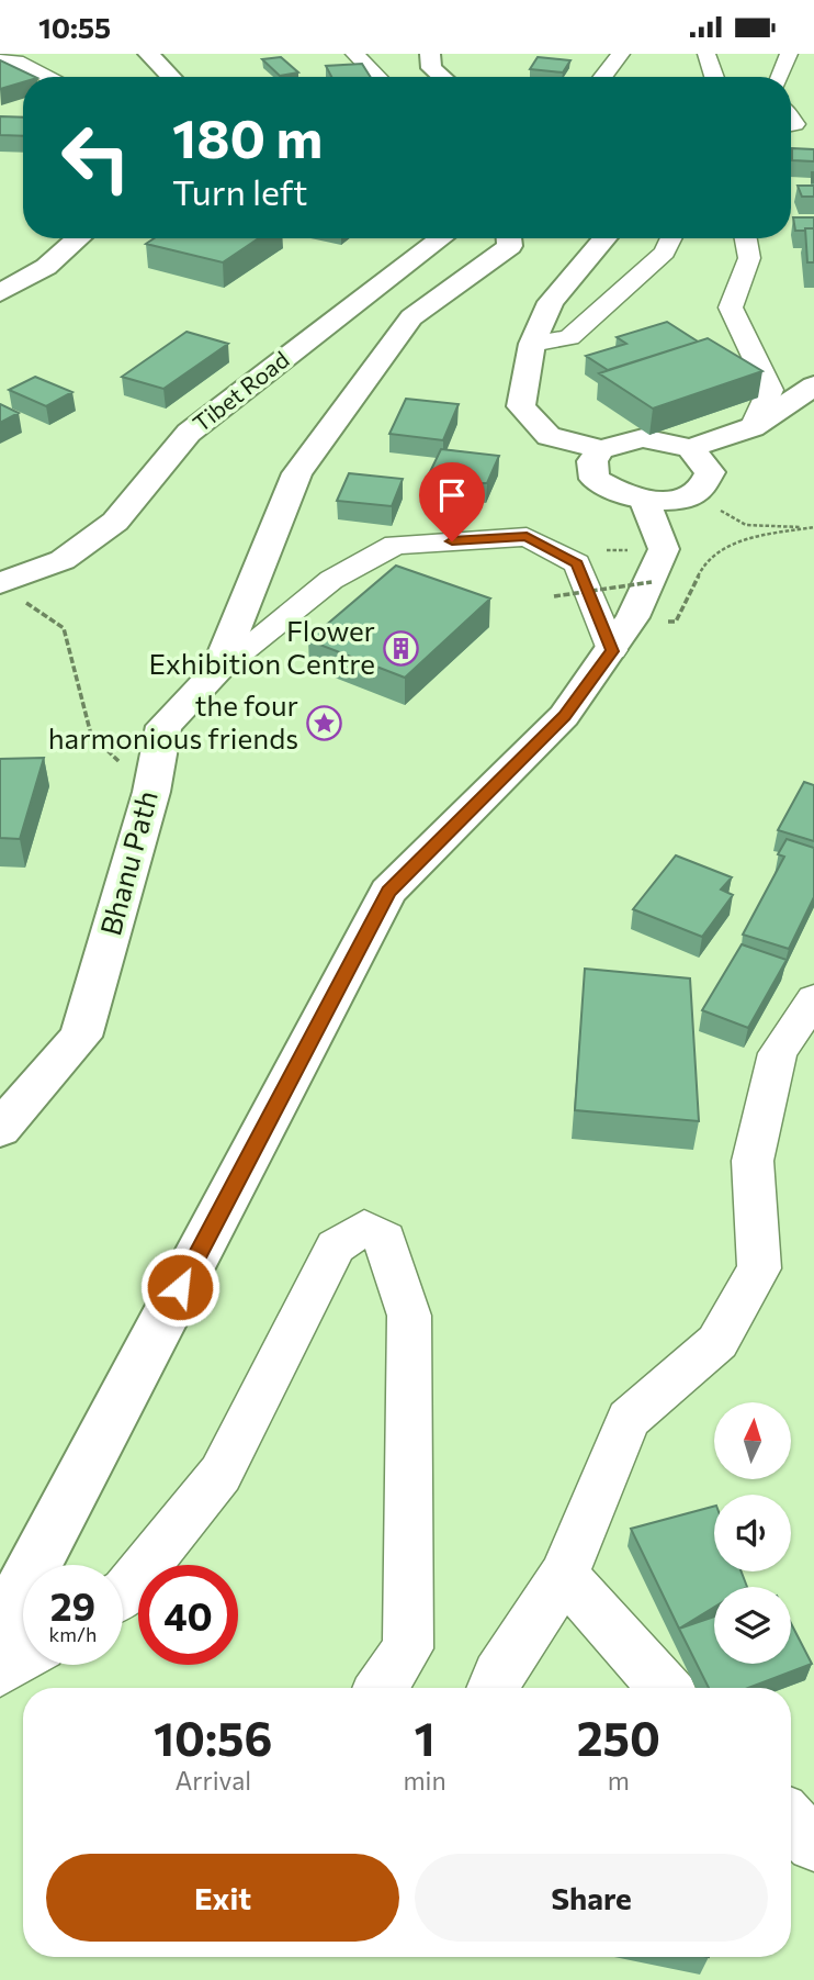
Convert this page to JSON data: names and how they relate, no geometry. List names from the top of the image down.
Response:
{
  "streets": {
    "street": ["Tibet Road", "Bhanu Path"]
  },
  "places": {
    "building": ["Flower Exhibition Centre"],
    "place": ["the four harmonious friends"]
  },
  "north": "top",
  "page": {
    "status": "10:55",
    "turn": ["180 m", "Turn left"],
    "speed": "29 km/h",
    "limit": "40",
    "eta": [
      "10:56",
      "Arrival",
      "1",
      "min",
      "250",
      "m"
    ],
    "buttons": ["Exit", "Share"]
  }
}
